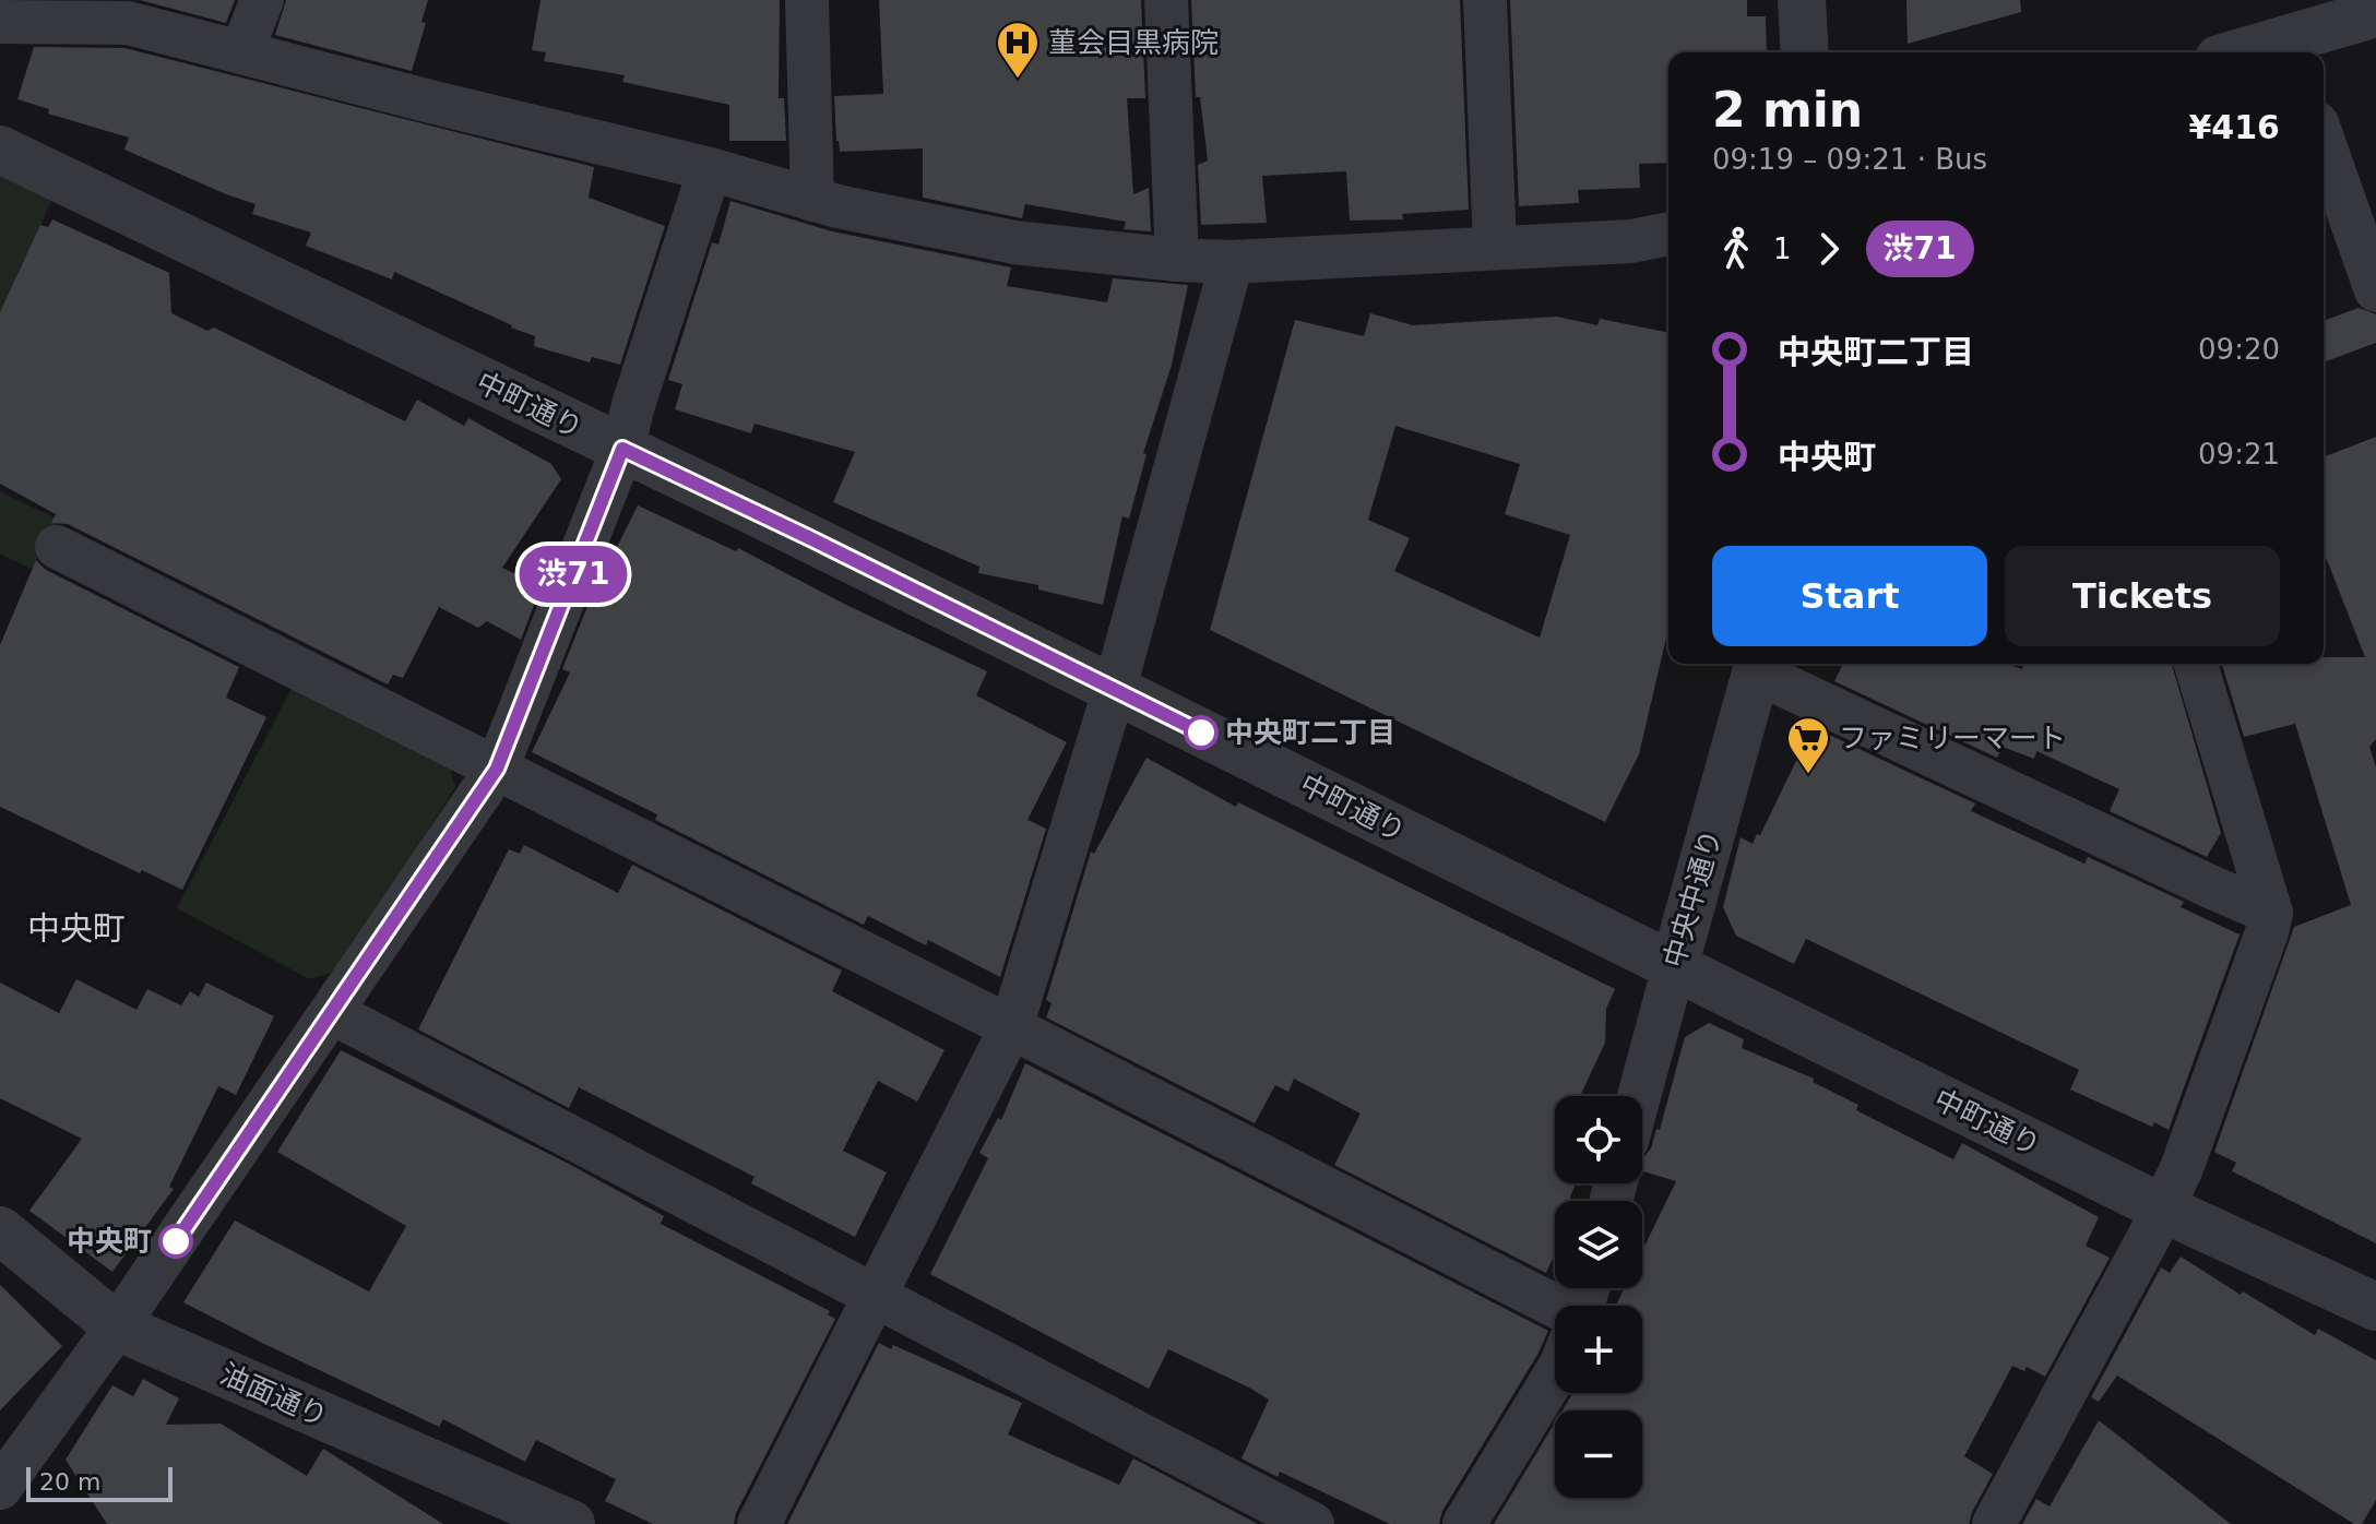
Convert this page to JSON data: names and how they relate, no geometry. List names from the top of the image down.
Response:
{
  "streets": {
    "street": ["中町通り", "中央中通り", "油面通り"]
  },
  "crossings": [
    ["中町通り", "中央中通り"]
  ],
  "districts": ["中央町"],
  "places": {
    "hospital": ["菫会目黒病院"],
    "other": ["中央町二丁目", "中央町"],
    "supermarket": ["ファミリーマート"]
  },
  "lines": ["bus line 渋71"],
  "scale_bar": "20 m",
  "page": {
    "on_map": "渋71",
    "heading": ["2 min", "09:19 – 09:21 · Bus", "¥416"],
    "legs": ["1", "渋71"],
    "list": [
      {
        "name": "中央町二丁目",
        "value": "09:20"
      },
      {
        "name": "中央町",
        "value": "09:21"
      }
    ],
    "buttons": ["Start", "Tickets"],
    "map_buttons": ["+", "−"],
    "scale": "20 m"
  }
}
